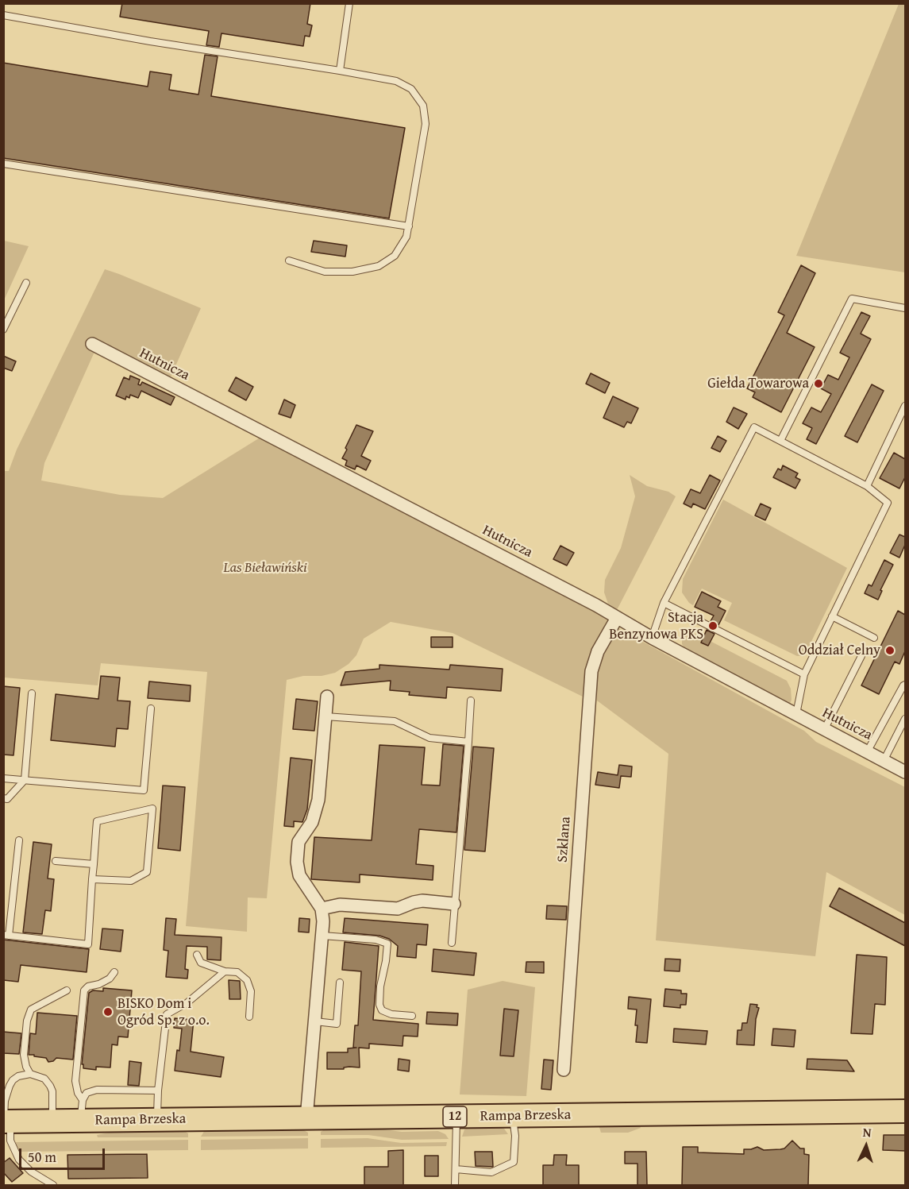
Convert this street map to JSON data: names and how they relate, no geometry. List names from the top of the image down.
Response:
{
  "streets": {
    "highway": ["Rampa Brzeska", "12"],
    "street": ["Hutnicza", "Szklana"]
  },
  "crossings": [
    ["Hutnicza", "Szklana"]
  ],
  "parks": ["Las Bieławiński"],
  "places": [
    "Giełda Towarowa",
    "Stacja Benzynowa PKS",
    "Oddział Celny",
    "BISKO Dom i Ogród Sp. z o.o."
  ],
  "scale_bar": "50 m",
  "north": "top"
}
